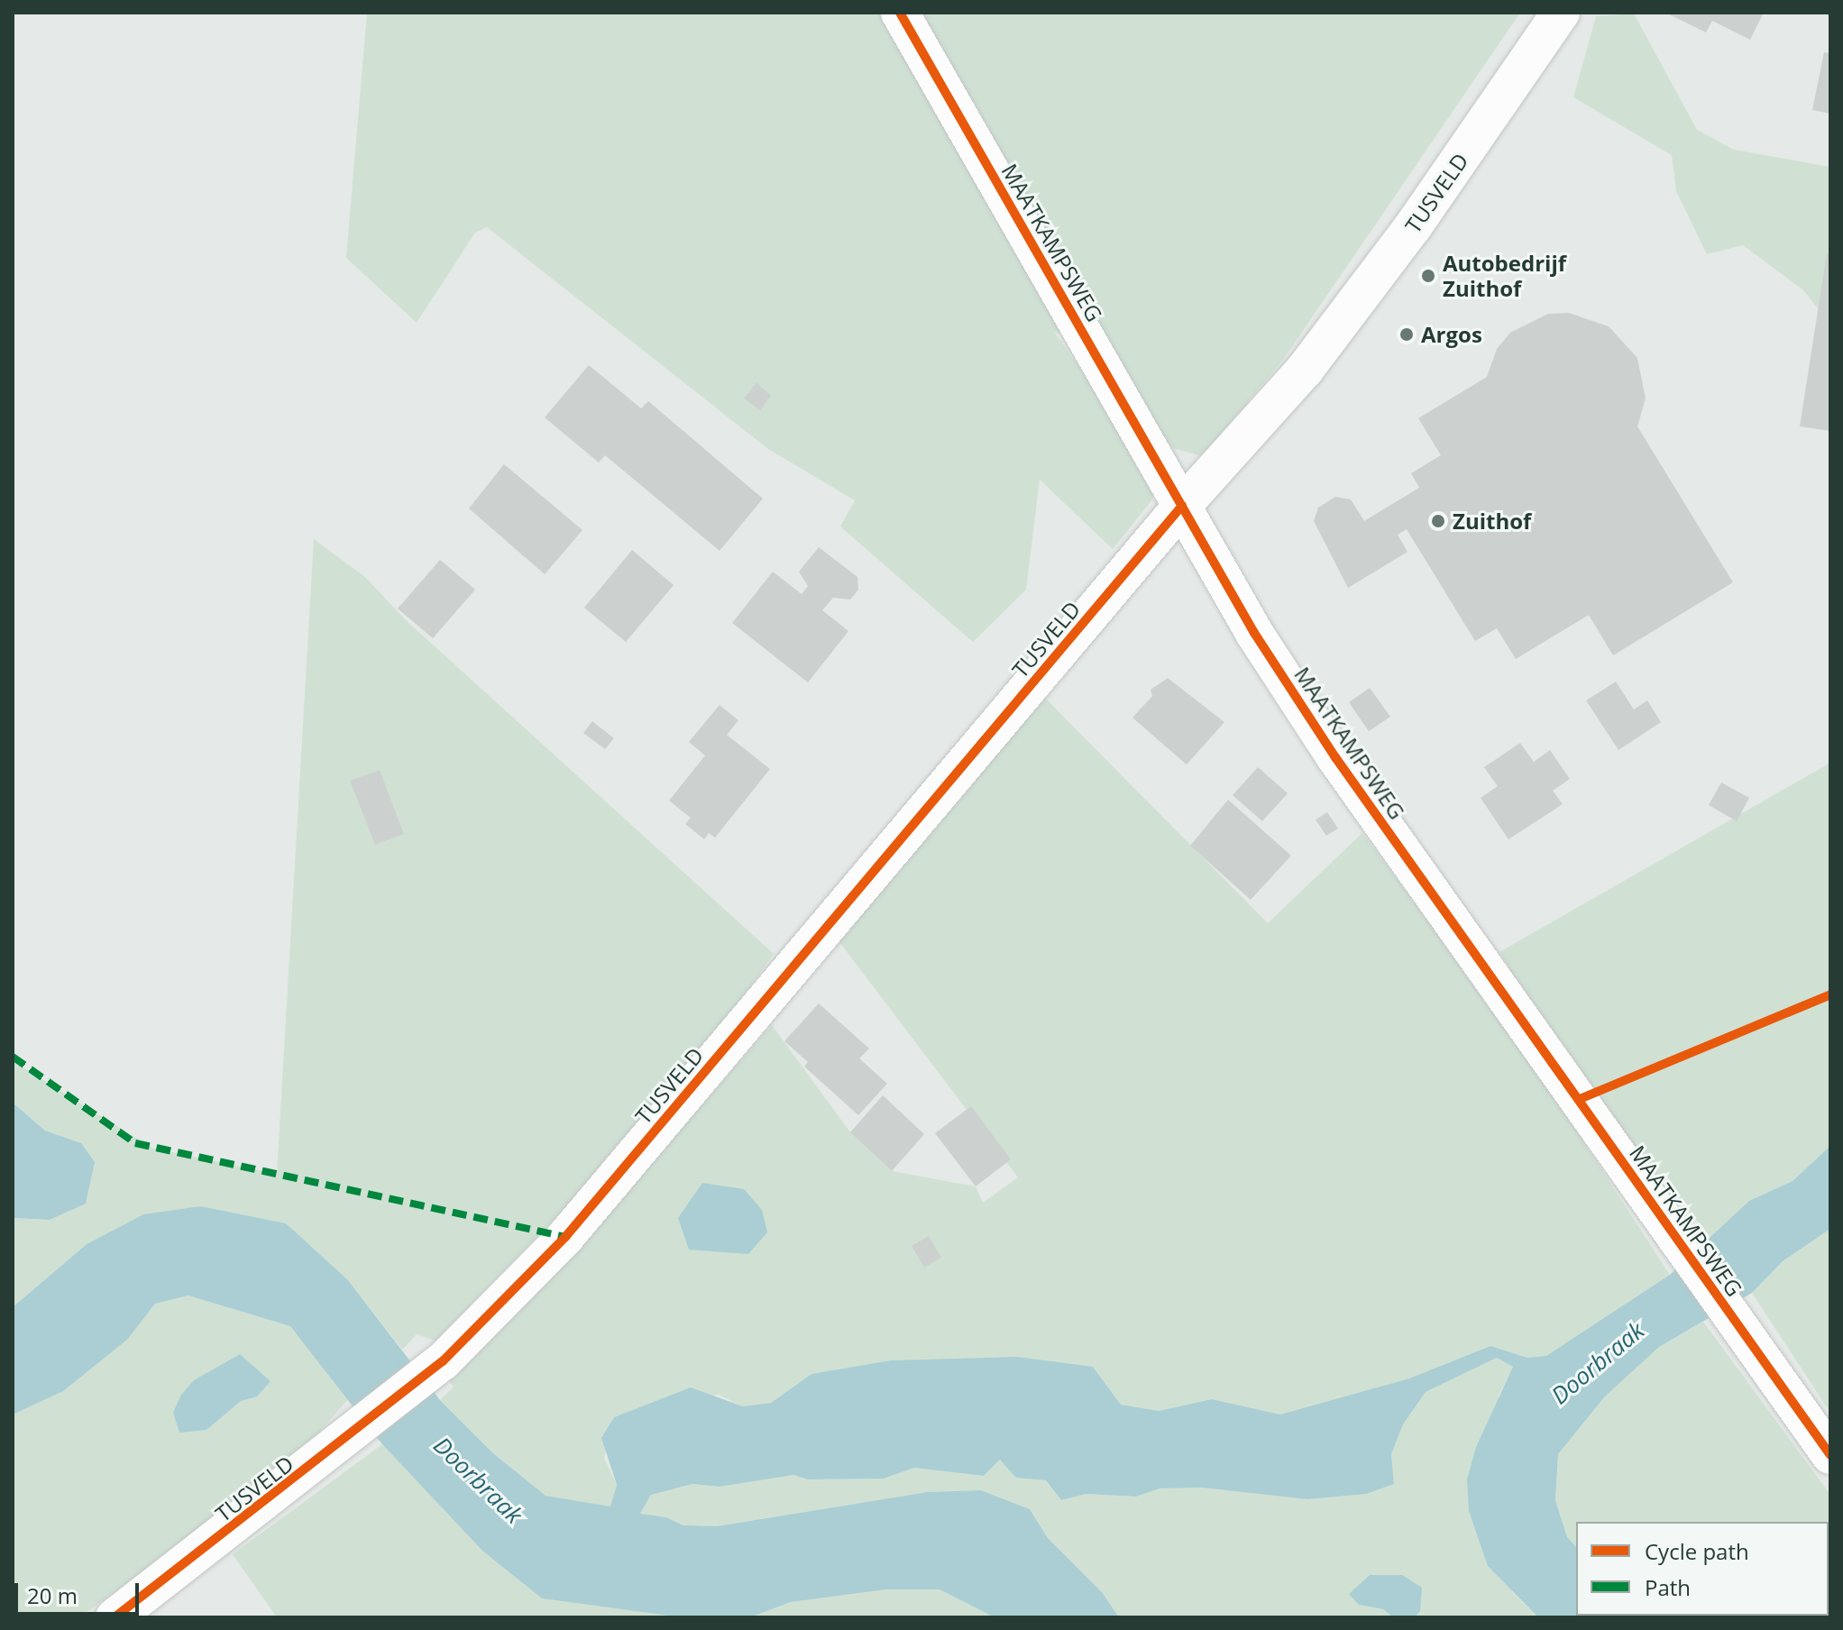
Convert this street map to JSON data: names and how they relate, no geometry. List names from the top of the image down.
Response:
{
  "streets": {
    "street": ["TUSVELD", "MAATKAMPSWEG"]
  },
  "crossings": [
    ["TUSVELD", "MAATKAMPSWEG"]
  ],
  "water": ["Doorbraak"],
  "places": ["Autobedrijf Zuithof", "Argos", "Zuithof"],
  "legend": ["Cycle path", "Path"],
  "scale_bar": "20 m"
}
